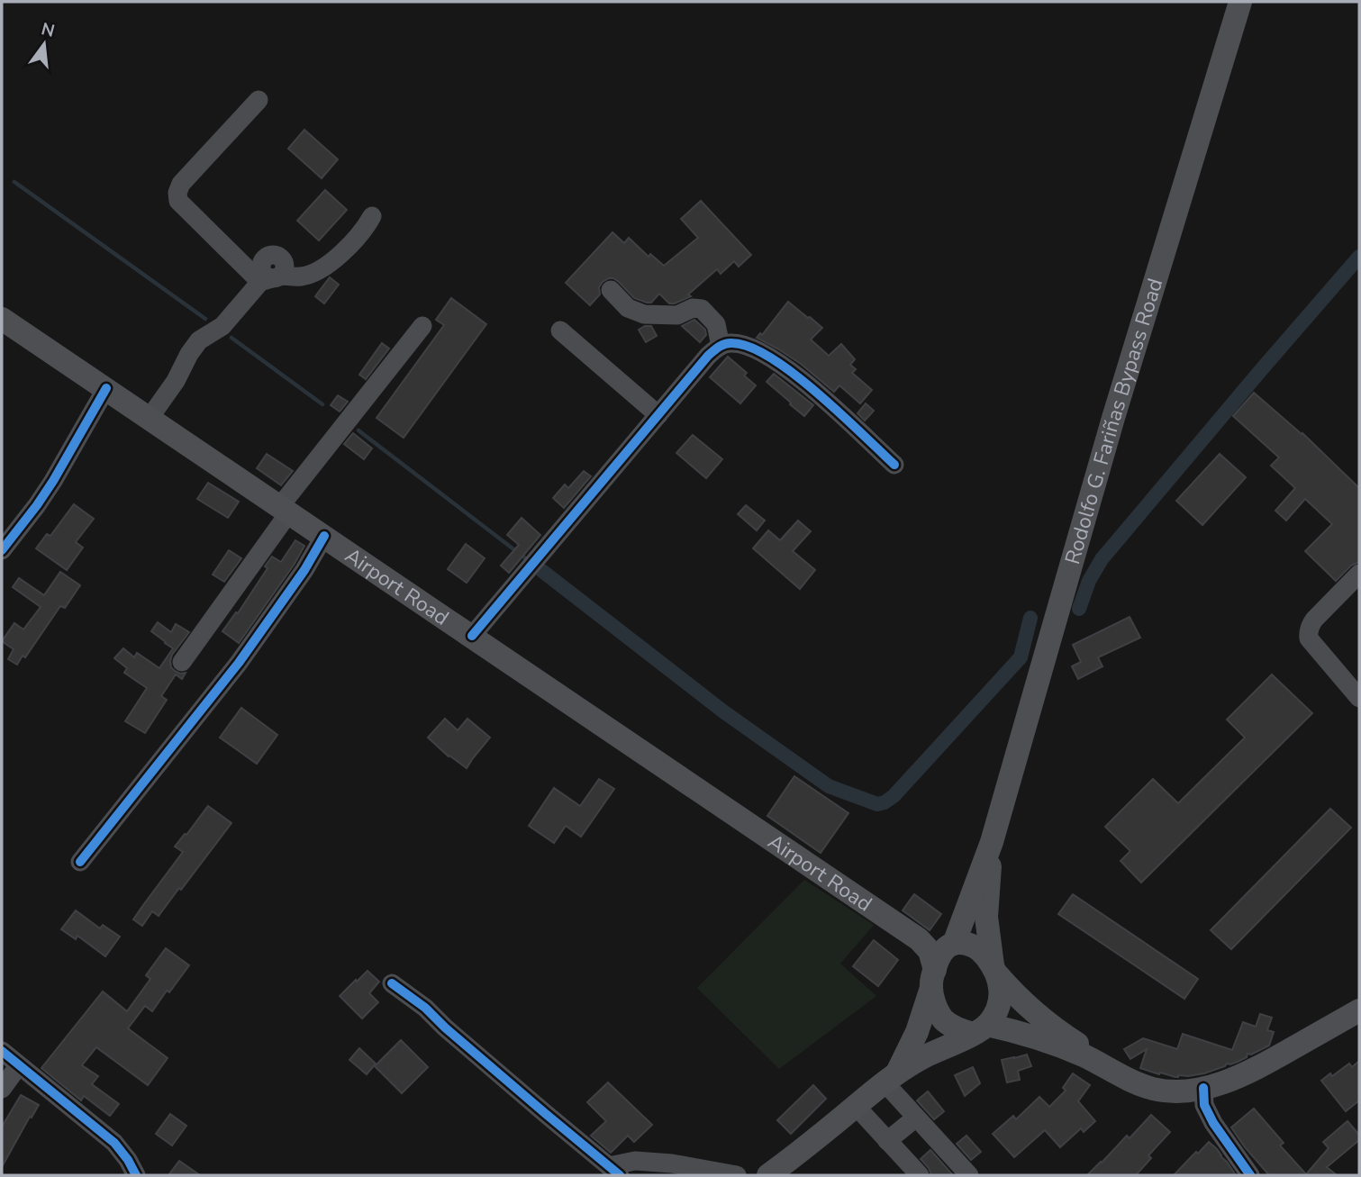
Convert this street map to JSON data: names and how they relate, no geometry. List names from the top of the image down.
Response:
{
  "streets": {
    "main road": ["Rodolfo G. Fariñas Bypass Road", "Airport Road"]
  },
  "north": "top"
}
